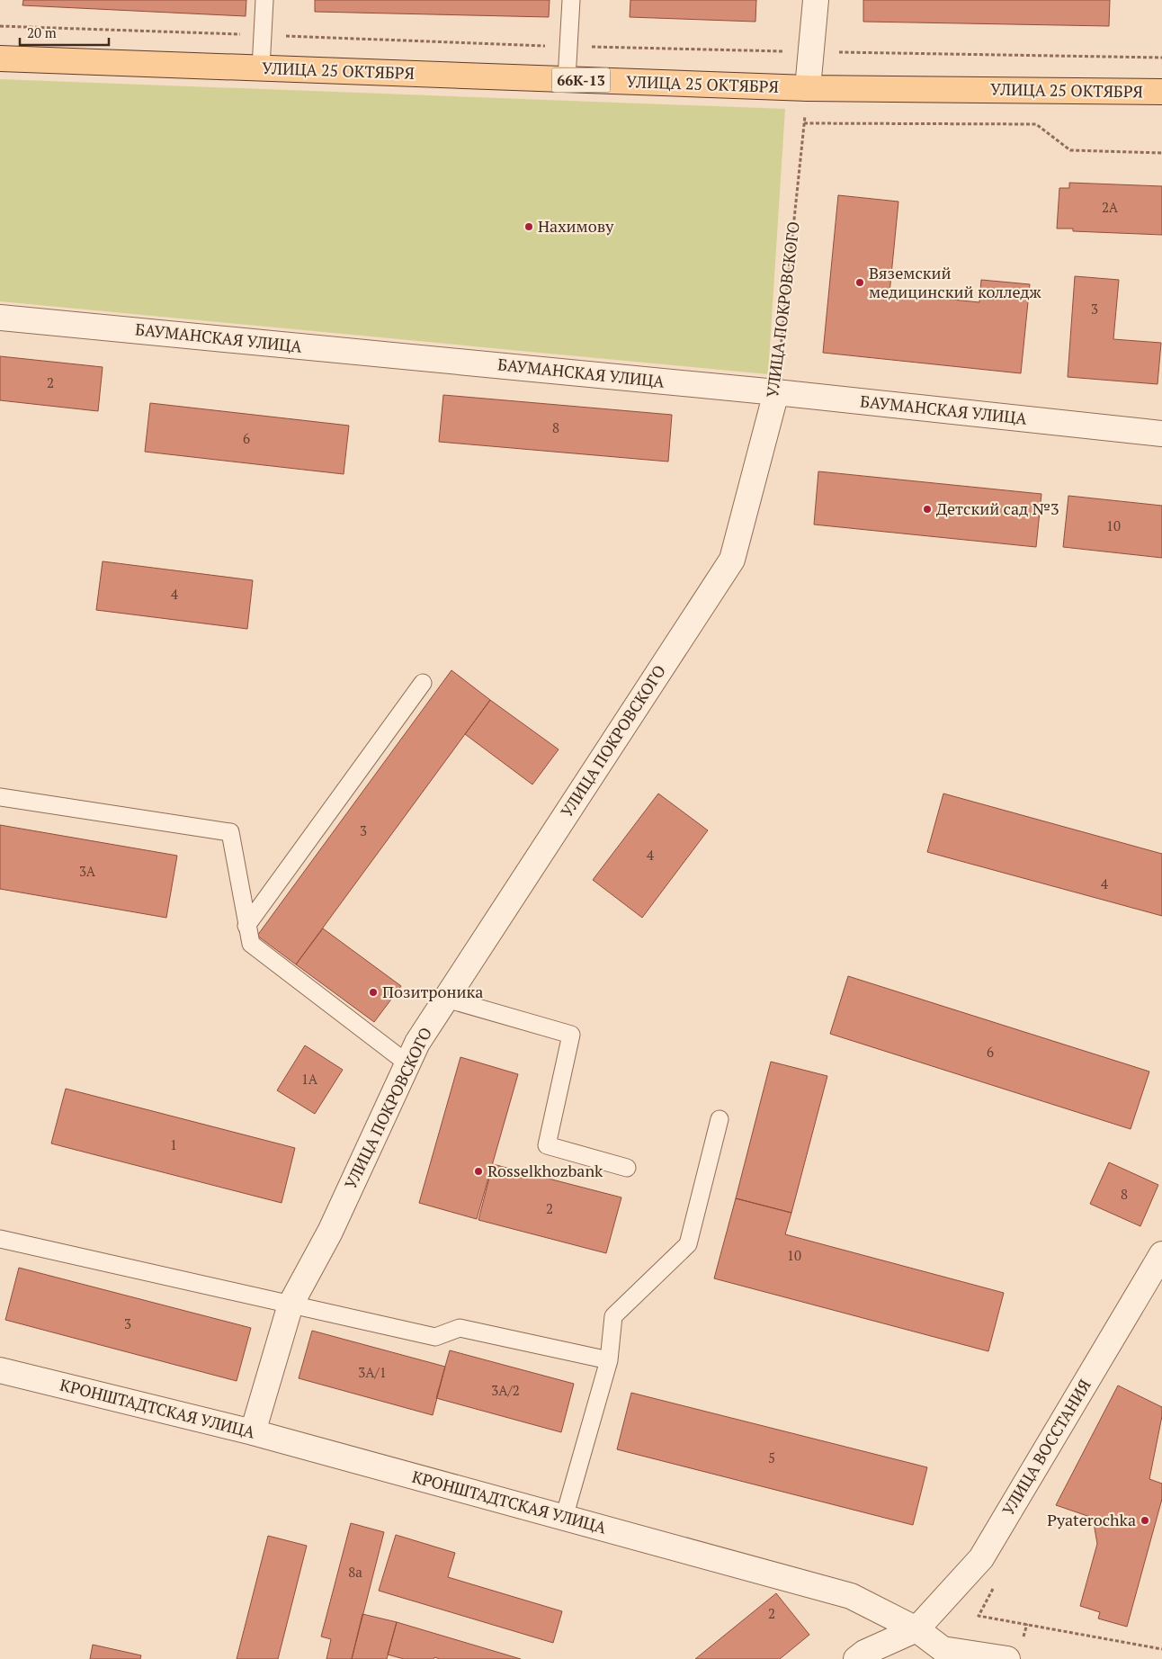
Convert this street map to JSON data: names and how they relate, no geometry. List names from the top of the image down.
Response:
{
  "streets": {
    "main road": ["УЛИЦА 25 ОКТЯБРЯ", "66К-13"],
    "street": [
      "УЛИЦА ПОКРОВСКОГО",
      "БАУМАНСКАЯ УЛИЦА",
      "КРОНШТАДТСКАЯ УЛИЦА",
      "УЛИЦА ВОССТАНИЯ"
    ]
  },
  "crossings": [
    ["УЛИЦА 25 ОКТЯБРЯ", "УЛИЦА ПОКРОВСКОГО"],
    ["УЛИЦА ПОКРОВСКОГО", "БАУМАНСКАЯ УЛИЦА"],
    ["УЛИЦА ПОКРОВСКОГО", "КРОНШТАДТСКАЯ УЛИЦА"],
    ["КРОНШТАДТСКАЯ УЛИЦА", "УЛИЦА ВОССТАНИЯ"]
  ],
  "places": [
    "Нахимову",
    "Вяземский медицинский колледж",
    "Детский сад №3",
    "Позитроника",
    "Rosselkhozbank",
    "Pyaterochka"
  ],
  "house_numbers": [
    "2А",
    "3",
    "2",
    "8",
    "6",
    "10",
    "4",
    "3",
    "4",
    "3А",
    "4",
    "6",
    "1А",
    "1",
    "8",
    "2",
    "10",
    "3",
    "3А/1",
    "3А/2",
    "5",
    "8а",
    "2"
  ],
  "scale_bar": "20 m"
}
